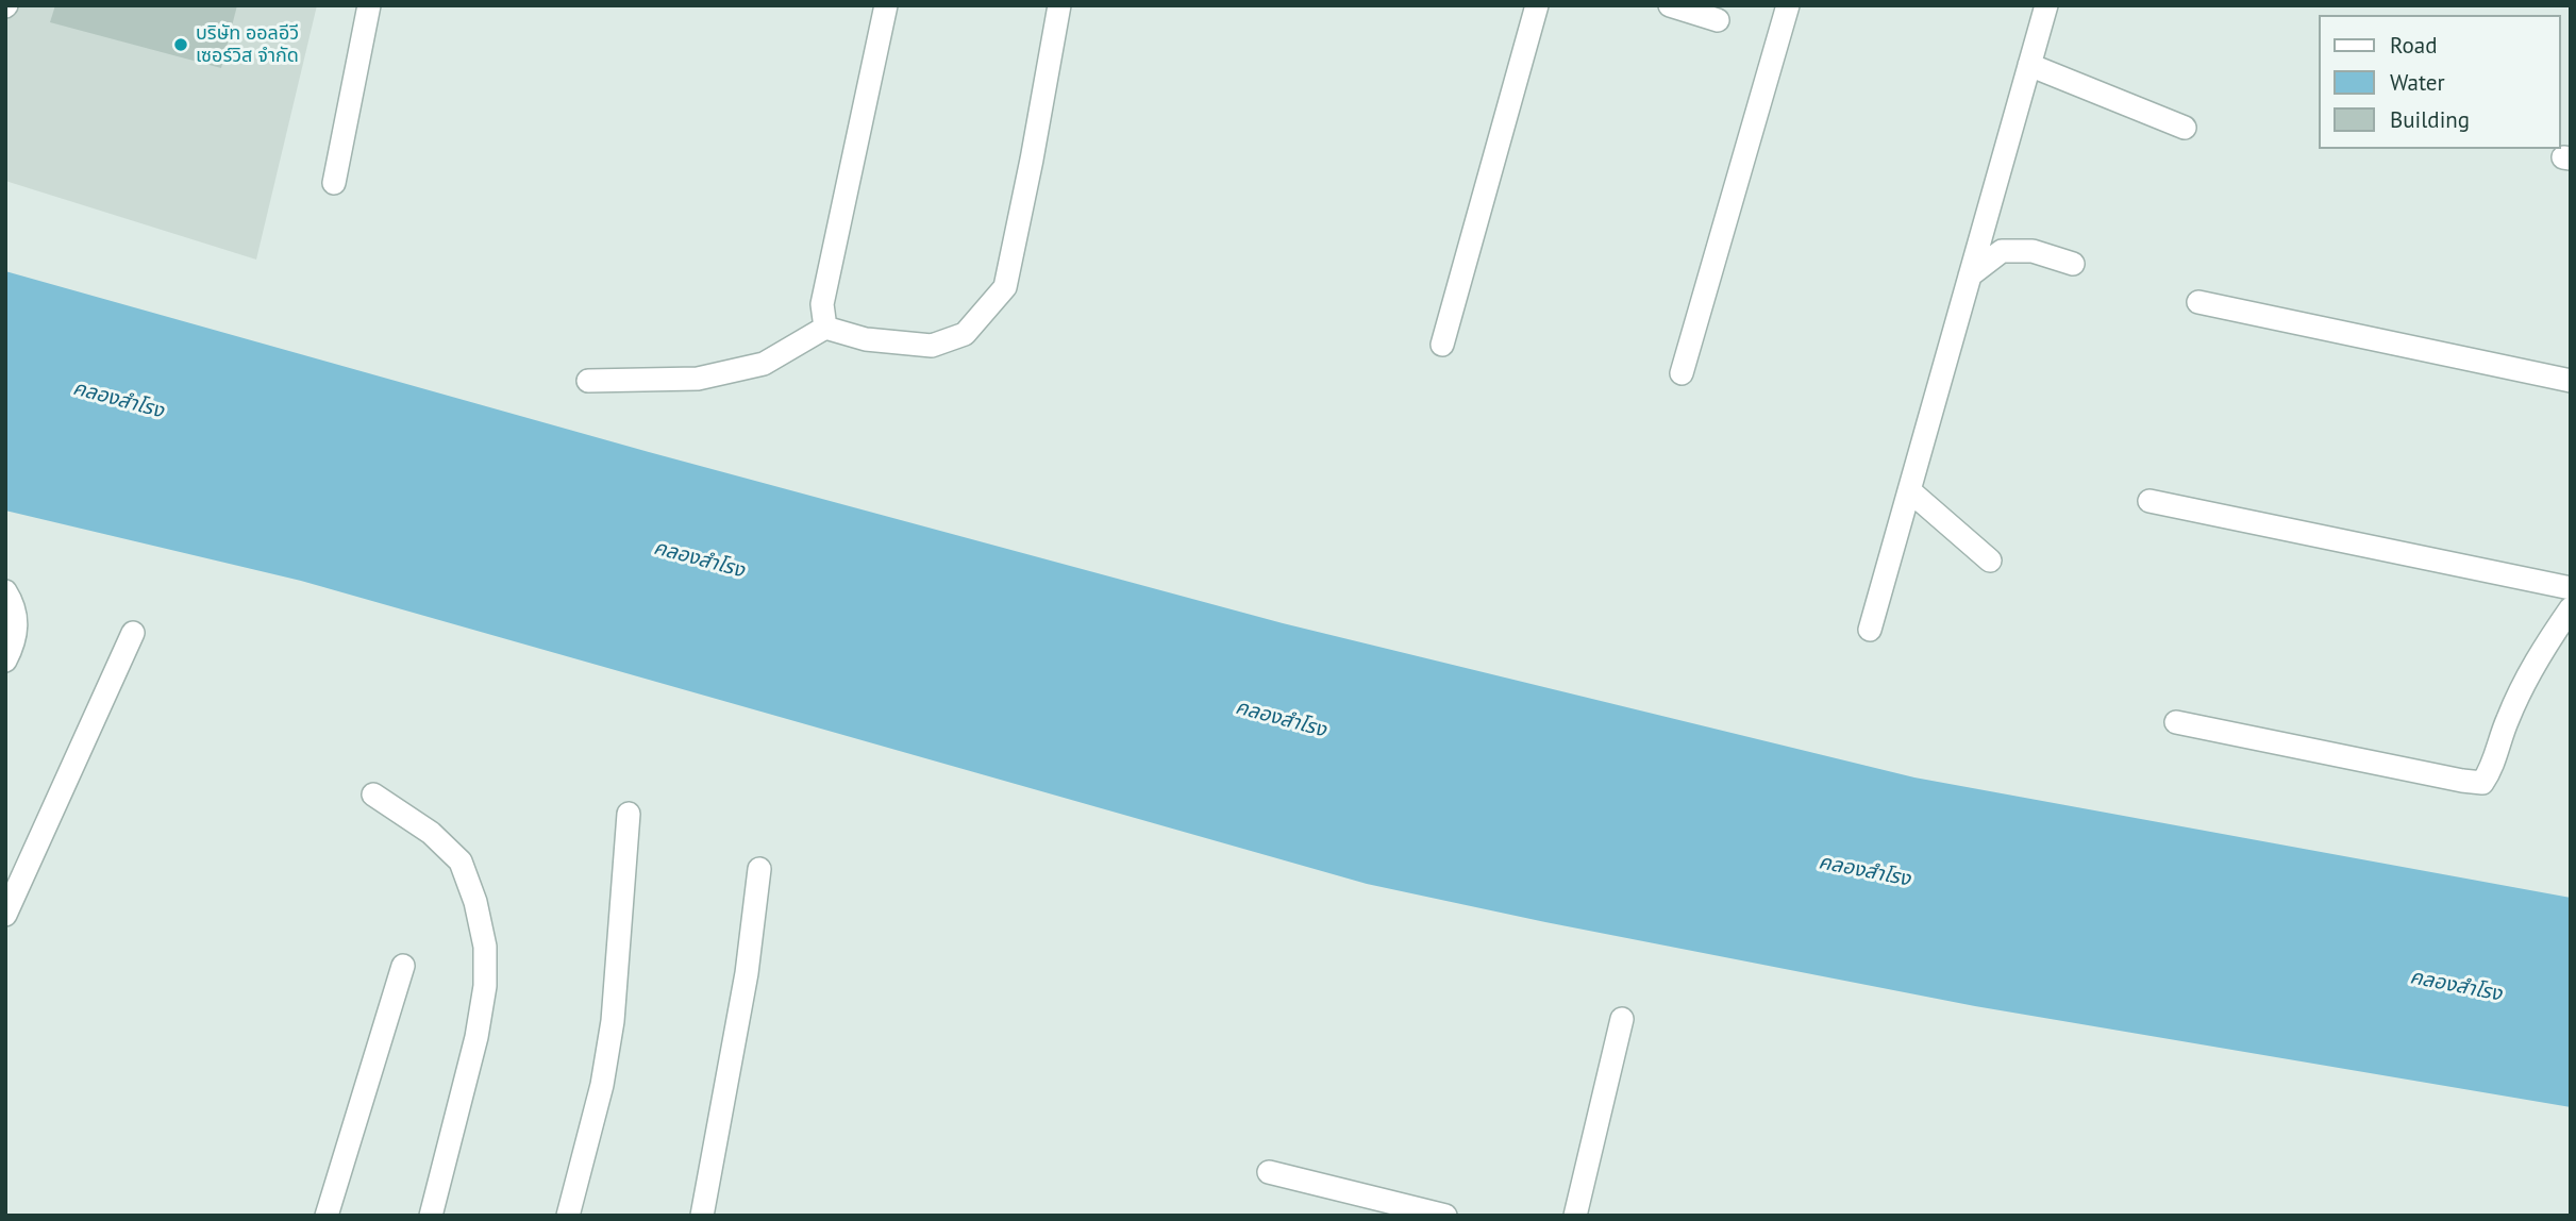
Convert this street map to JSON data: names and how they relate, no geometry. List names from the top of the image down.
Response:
{
  "water": ["คลองสำโรง"],
  "places": ["บริษัท ออลอีวี เซอร์วิส จำกัด"],
  "legend": ["Road", "Water", "Building"]
}
